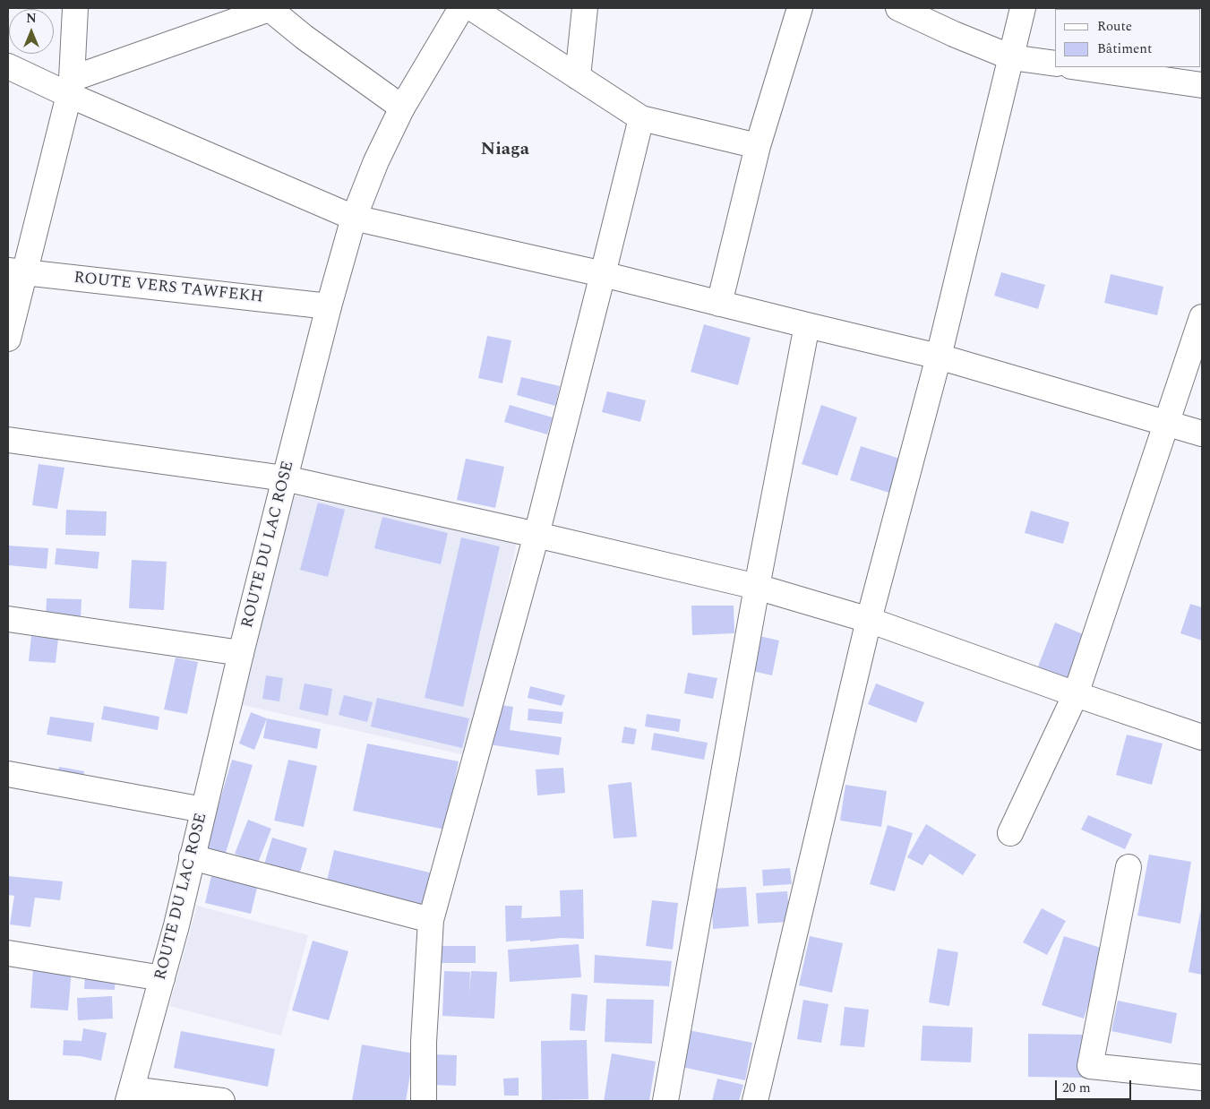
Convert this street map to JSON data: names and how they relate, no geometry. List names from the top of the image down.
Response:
{
  "streets": {
    "street": ["ROUTE VERS TAWFEKH", "ROUTE DU LAC ROSE"]
  },
  "crossings": [
    ["ROUTE VERS TAWFEKH", "ROUTE DU LAC ROSE"]
  ],
  "districts": ["Niaga"],
  "legend": ["Route", "Bâtiment"],
  "scale_bar": "20 m",
  "north": "top"
}
